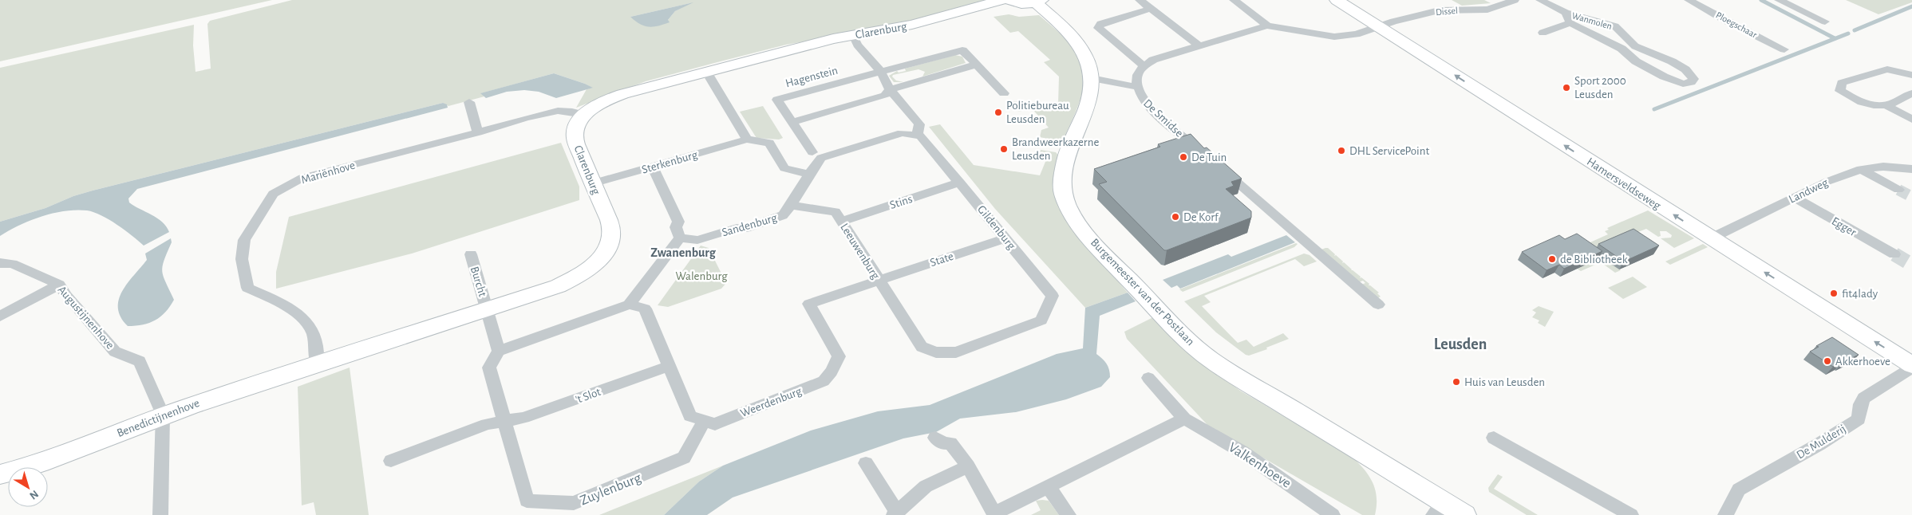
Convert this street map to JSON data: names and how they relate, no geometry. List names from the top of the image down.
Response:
{
  "streets": {
    "street": [
      "Dissel",
      "Wanmolen",
      "Ploegschaar",
      "Clarenburg",
      "Hagenstein",
      "De Smidse",
      "Sterkenburg",
      "Mariënhove",
      "Hamersveldseweg",
      "Landweg",
      "Stins",
      "Sandenburg",
      "Egger",
      "Gildenburg",
      "Leeuwenburg",
      "State",
      "Burcht",
      "Burgemeester van der Postlaan",
      "Augustijnenhove",
      "'t Slot",
      "Weerdenburg",
      "Benedictijnenhove",
      "De Mulderij",
      "Valkenhoeve",
      "Zuylenburg"
    ]
  },
  "crossings": [
    ["Dissel", "Hamersveldseweg"],
    ["Clarenburg", "Sterkenburg"],
    ["Clarenburg", "Mariënhove"],
    ["Clarenburg", "Burcht"],
    ["Clarenburg", "Benedictijnenhove"],
    ["Mariënhove", "Benedictijnenhove"],
    ["Hamersveldseweg", "Landweg"],
    ["Hamersveldseweg", "De Mulderij"],
    ["Landweg", "Egger"],
    ["Stins", "Gildenburg"],
    ["Stins", "Leeuwenburg"],
    ["Sandenburg", "Leeuwenburg"],
    ["Gildenburg", "Leeuwenburg"],
    ["Gildenburg", "State"],
    ["Leeuwenburg", "State"],
    ["Leeuwenburg", "Weerdenburg"],
    ["State", "Weerdenburg"],
    ["Augustijnenhove", "Benedictijnenhove"],
    ["'t Slot", "Zuylenburg"],
    ["Weerdenburg", "Zuylenburg"]
  ],
  "one_way": ["Hamersveldseweg"],
  "districts": ["Zwanenburg", "Leusden"],
  "parks": ["Walenburg"],
  "places": [
    "Sport 2000 Leusden",
    "Politiebureau Leusden",
    "Brandweerkazerne Leusden",
    "DHL ServicePoint",
    "De Tuin",
    "De Korf",
    "de Bibliotheek",
    "fit4lady",
    "Akkerhoeve",
    "Huis van Leusden"
  ],
  "north": "bottom right"
}
